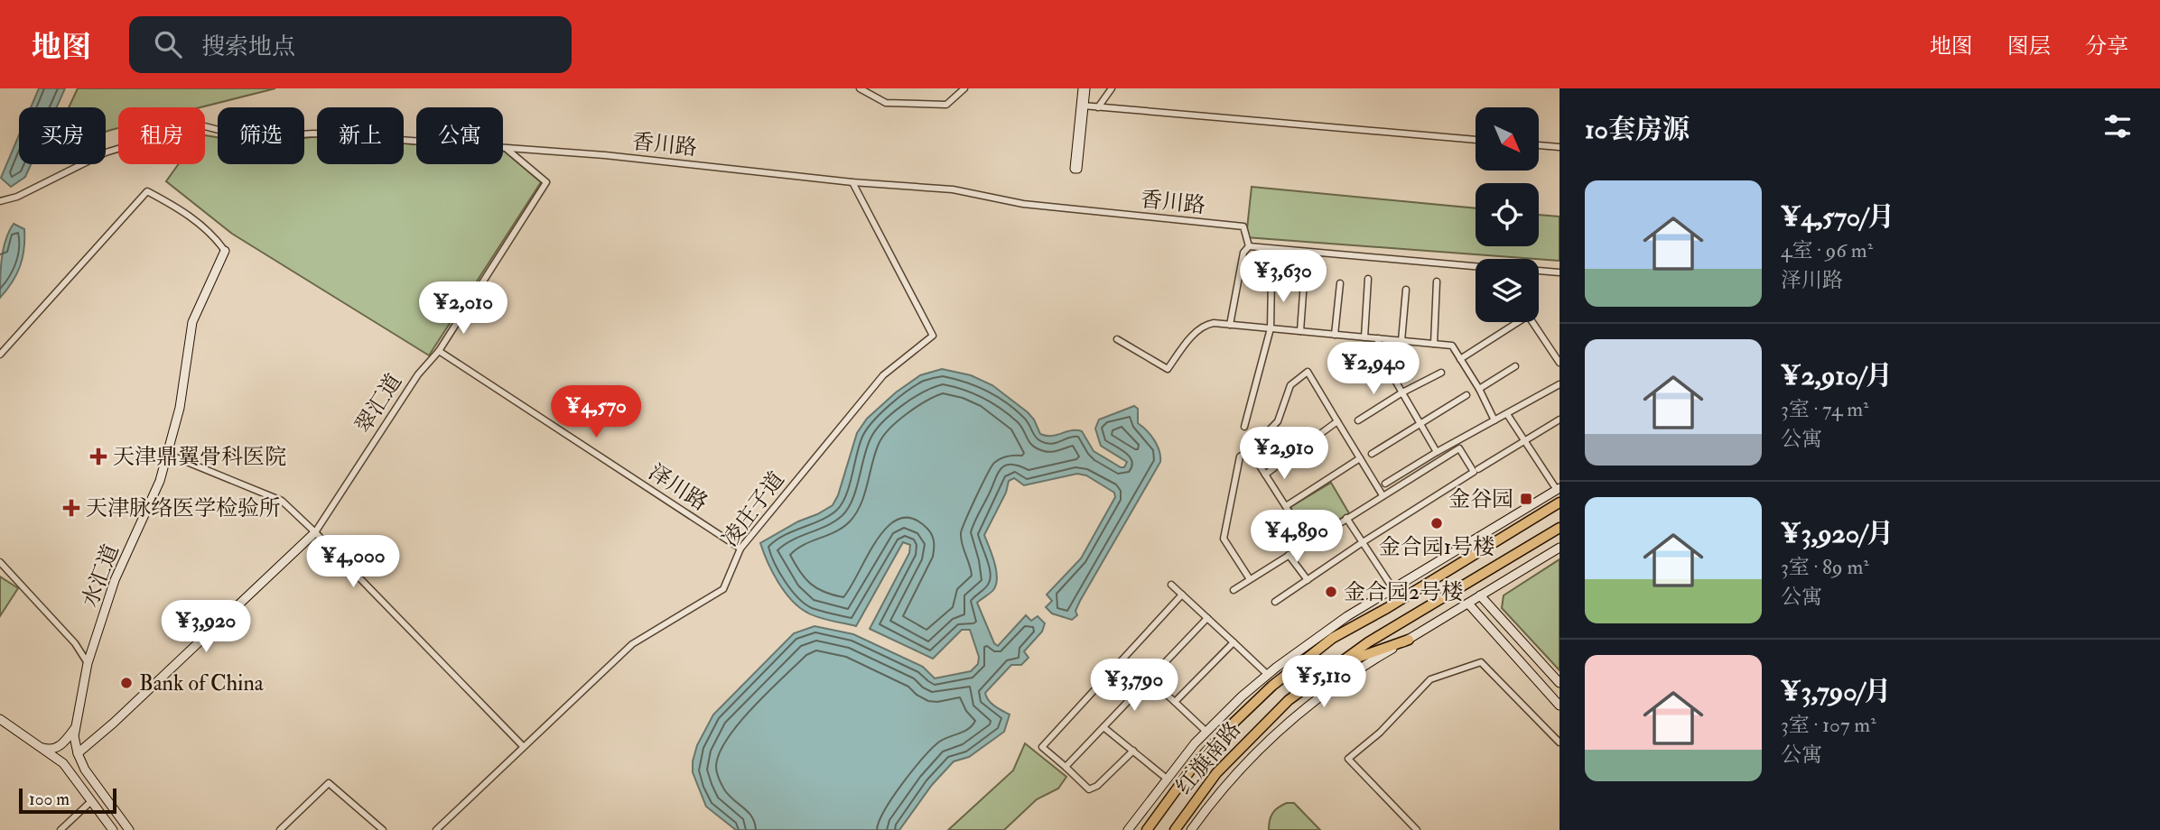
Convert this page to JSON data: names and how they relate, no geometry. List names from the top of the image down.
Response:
{
  "streets": {
    "highway": ["红旗南路"],
    "main road": ["水汇道"],
    "street": [
      "香川路",
      "翠汇道",
      "泽川路",
      "凌庄子道"
    ]
  },
  "crossings": [
    ["香川路", "翠汇道"],
    ["香川路", "凌庄子道"],
    ["翠汇道", "泽川路"],
    ["泽川路", "凌庄子道"]
  ],
  "places": {
    "health": ["天津鼎翼骨科医院", "天津脉络医学检验所"],
    "transit": ["金谷园"],
    "other": ["金合园1号楼", "金合园2号楼", "Bank of China"]
  },
  "scale_bar": "100 m",
  "north": "bottom right",
  "page": {
    "header": "地图",
    "search": "搜索地点",
    "nav": ["地图", "图层", "分享"],
    "heading": "10套房源",
    "chip": [
      "买房",
      "租房",
      "筛选",
      "新上",
      "公寓"
    ],
    "list": [
      {
        "name": "¥4,570/月",
        "note": "4室 · 96 m² · 泽川路"
      },
      {
        "name": "¥2,910/月",
        "note": "3室 · 74 m² · 公寓"
      },
      {
        "name": "¥3,920/月",
        "note": "3室 · 89 m² · 公寓"
      },
      {
        "name": "¥3,790/月",
        "note": "3室 · 107 m² · 公寓"
      }
    ],
    "price": [
      "¥3,630",
      "¥2,010",
      "¥2,940",
      "¥4,570",
      "¥2,910",
      "¥4,890",
      "¥4,000",
      "¥3,920",
      "¥5,110",
      "¥3,790"
    ],
    "scale": "100 m"
  }
}
